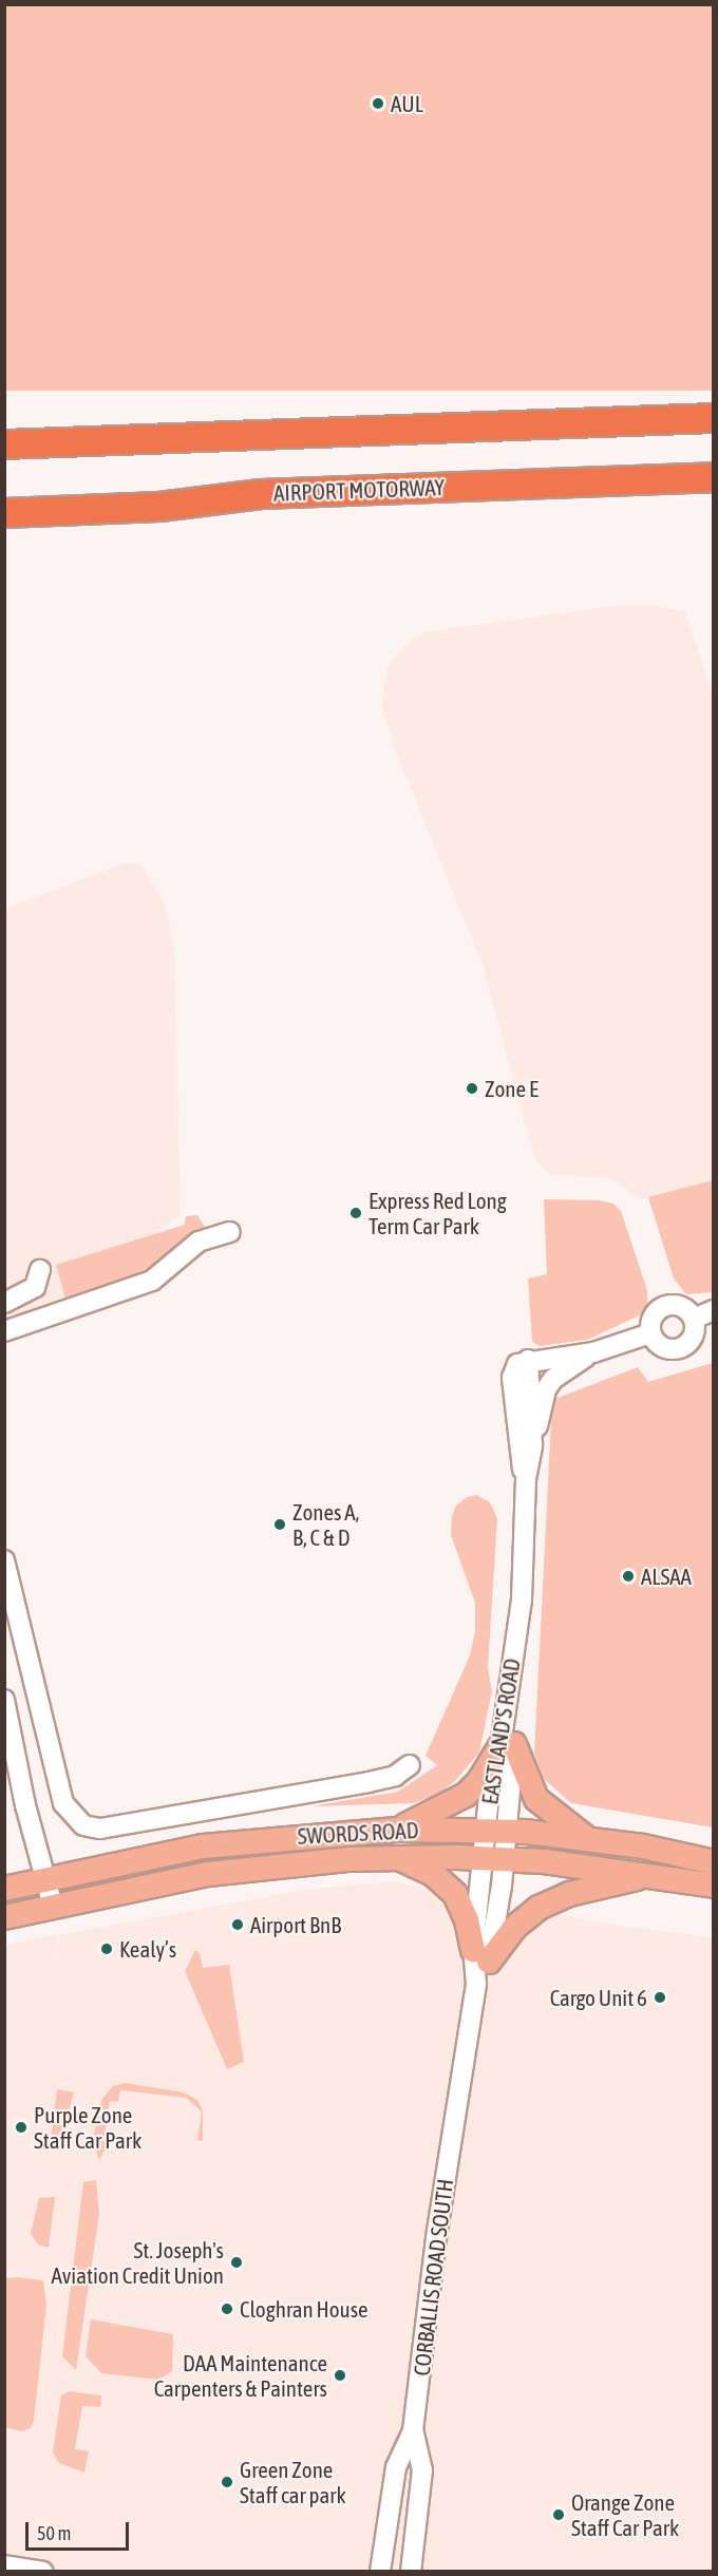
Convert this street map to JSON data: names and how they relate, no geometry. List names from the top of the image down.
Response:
{
  "streets": {
    "highway": ["AIRPORT MOTORWAY"],
    "main road": ["SWORDS ROAD"],
    "street": ["EASTLAND'S ROAD", "CORBALLIS ROAD SOUTH"]
  },
  "crossings": [
    ["EASTLAND'S ROAD", "SWORDS ROAD"],
    ["EASTLAND'S ROAD", "CORBALLIS ROAD SOUTH"],
    ["SWORDS ROAD", "CORBALLIS ROAD SOUTH"]
  ],
  "places": [
    "AUL",
    "Zone E",
    "Express Red Long Term Car Park",
    "Zones A, B, C & D",
    "ALSAA",
    "Airport BnB",
    "Kealy’s",
    "Cargo Unit 6",
    "Purple Zone Staff Car Park",
    "St. Joseph's Aviation Credit Union",
    "Cloghran House",
    "DAA Maintenance Carpenters & Painters",
    "Green Zone Staff car park",
    "Orange Zone Staff Car Park"
  ],
  "scale_bar": "50 m"
}
